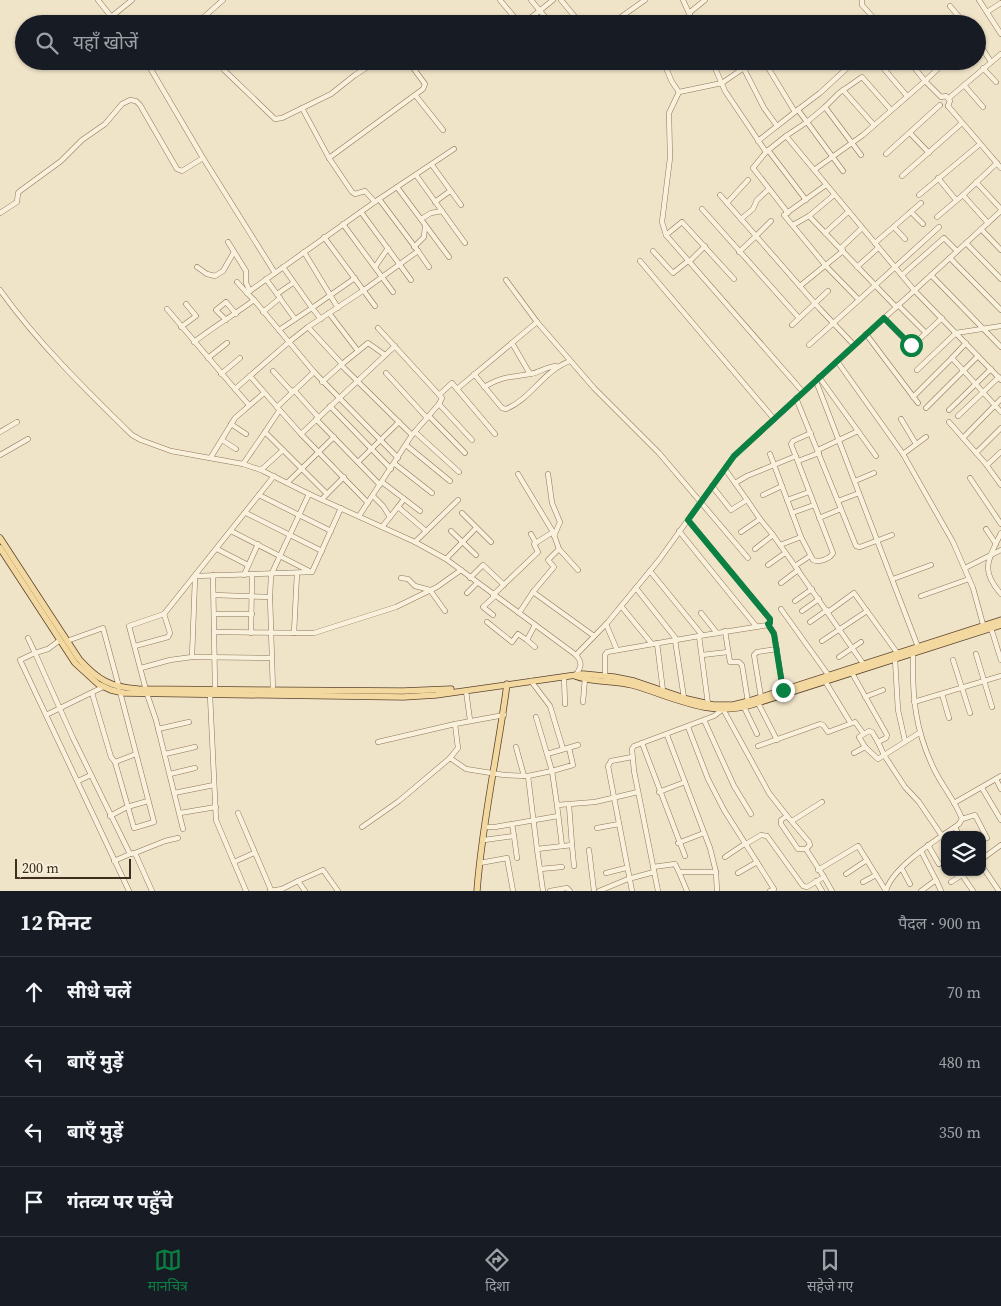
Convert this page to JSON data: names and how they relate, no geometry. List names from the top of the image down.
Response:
{
  "scale_bar": "200 m",
  "page": {
    "search": "यहाँ खोजें",
    "scale": "200 m",
    "heading": ["12 मिनट", "पैदल · 900 m"],
    "list": [
      ["सीधे चलें", "70 m"],
      ["बाएँ मुड़ें", "480 m"],
      ["बाएँ मुड़ें", "350 m"],
      "गंतव्य पर पहुँचे"
    ],
    "nav": ["मानचित्र", "दिशा", "सहेजे गए"]
  }
}
